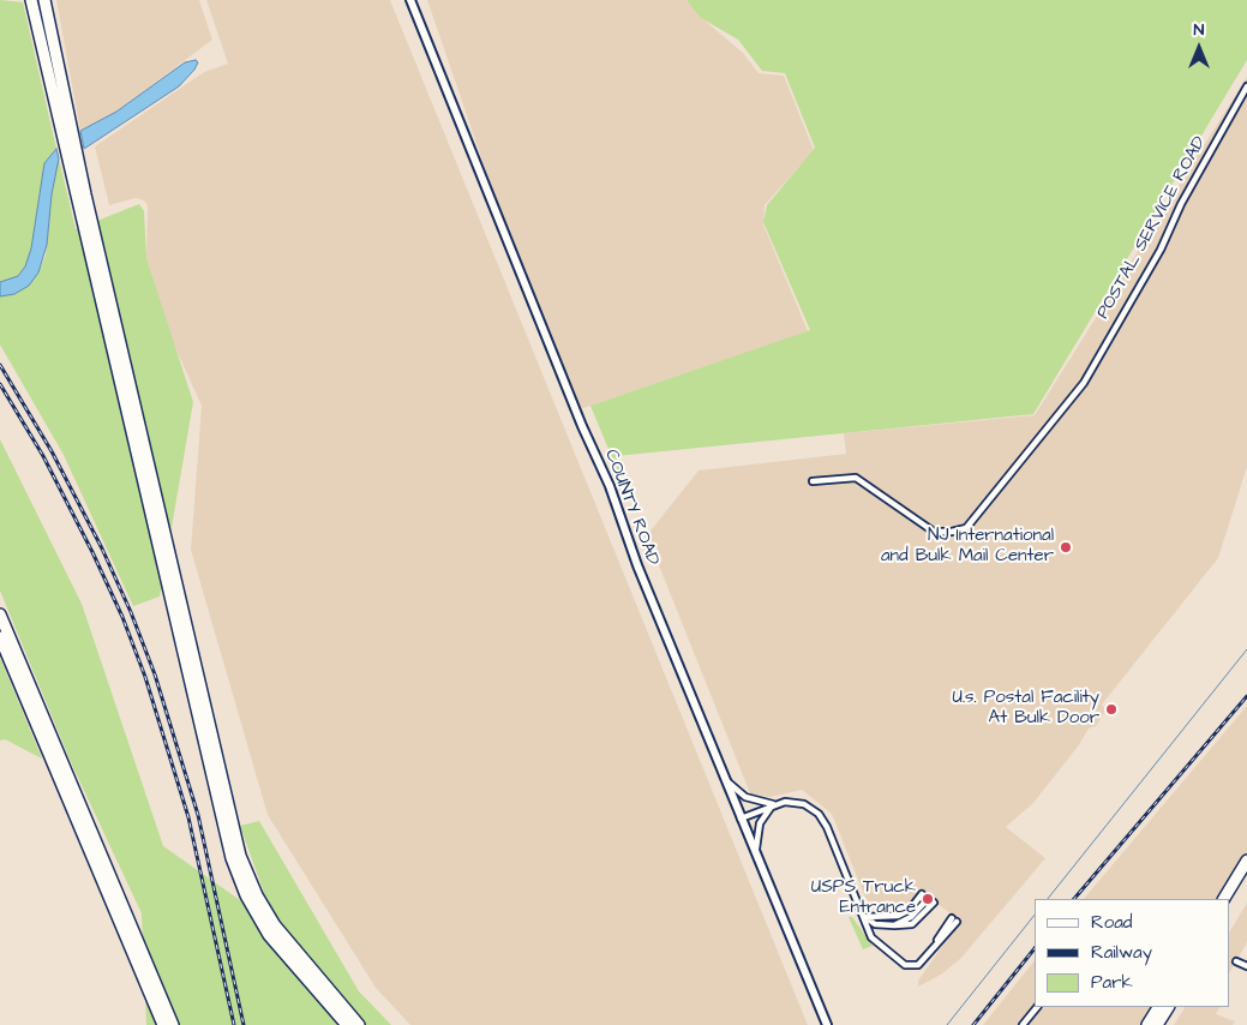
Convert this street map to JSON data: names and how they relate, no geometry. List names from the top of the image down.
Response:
{
  "streets": {
    "main road": ["COUNTY ROAD"],
    "street": ["POSTAL SERVICE ROAD"]
  },
  "places": ["NJ International and Bulk Mail Center", "U.s. Postal Facility At Bulk Door", "USPS Truck Entrance"],
  "legend": ["Road", "Railway", "Park"],
  "north": "top"
}
